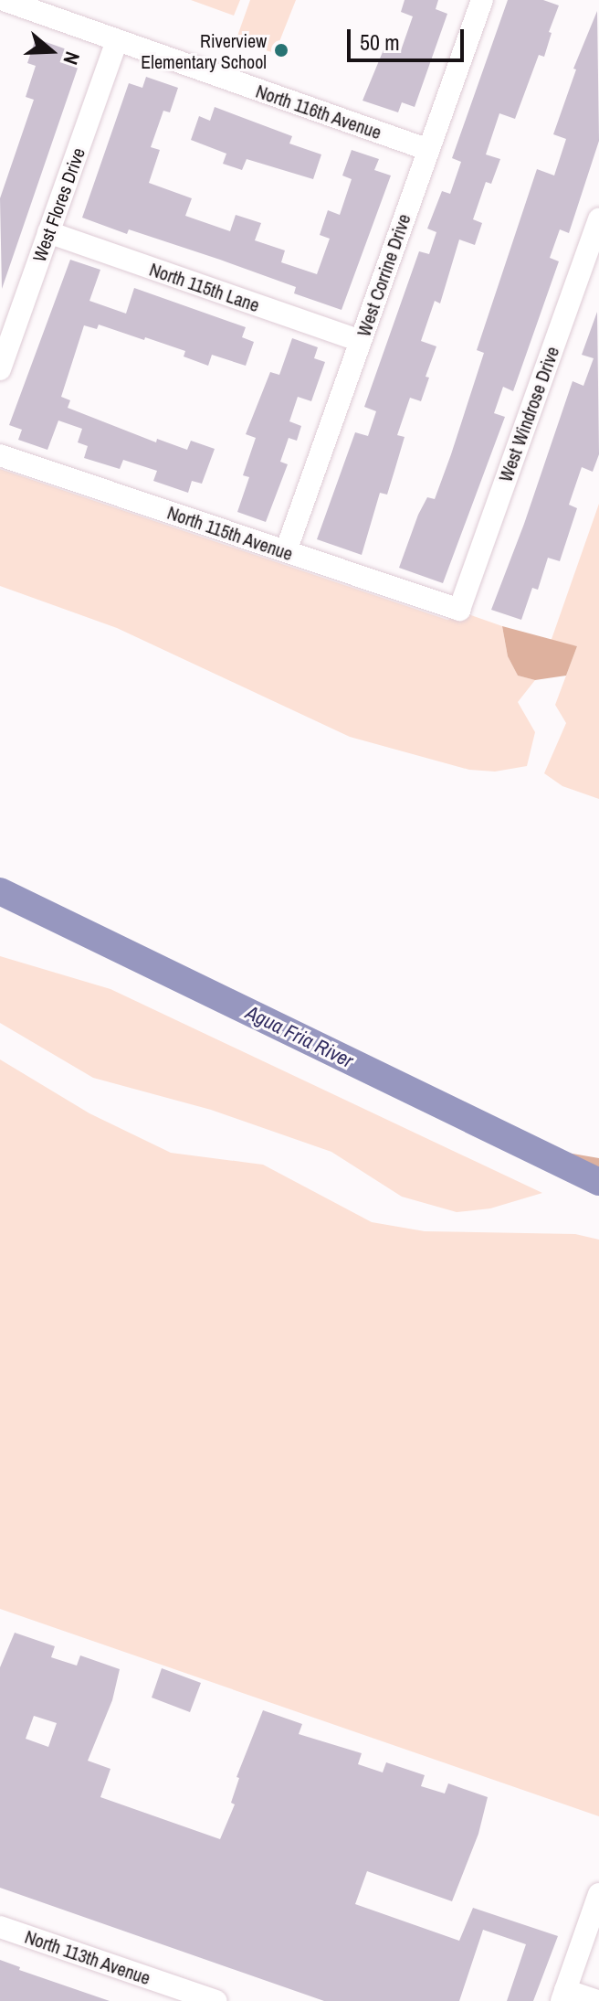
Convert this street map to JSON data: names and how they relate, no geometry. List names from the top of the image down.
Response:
{
  "streets": {
    "street": [
      "North 116th Avenue",
      "West Flores Drive",
      "West Corrine Drive",
      "North 115th Lane",
      "West Windrose Drive",
      "North 115th Avenue",
      "North 113th Avenue"
    ]
  },
  "crossings": [
    ["North 116th Avenue", "West Flores Drive"],
    ["North 116th Avenue", "West Corrine Drive"],
    ["West Flores Drive", "North 115th Lane"],
    ["West Corrine Drive", "North 115th Lane"],
    ["West Corrine Drive", "North 115th Avenue"],
    ["West Windrose Drive", "North 115th Avenue"]
  ],
  "water": ["Agua Fria River"],
  "places": ["Riverview Elementary School"],
  "scale_bar": "50 m",
  "north": "right"
}
